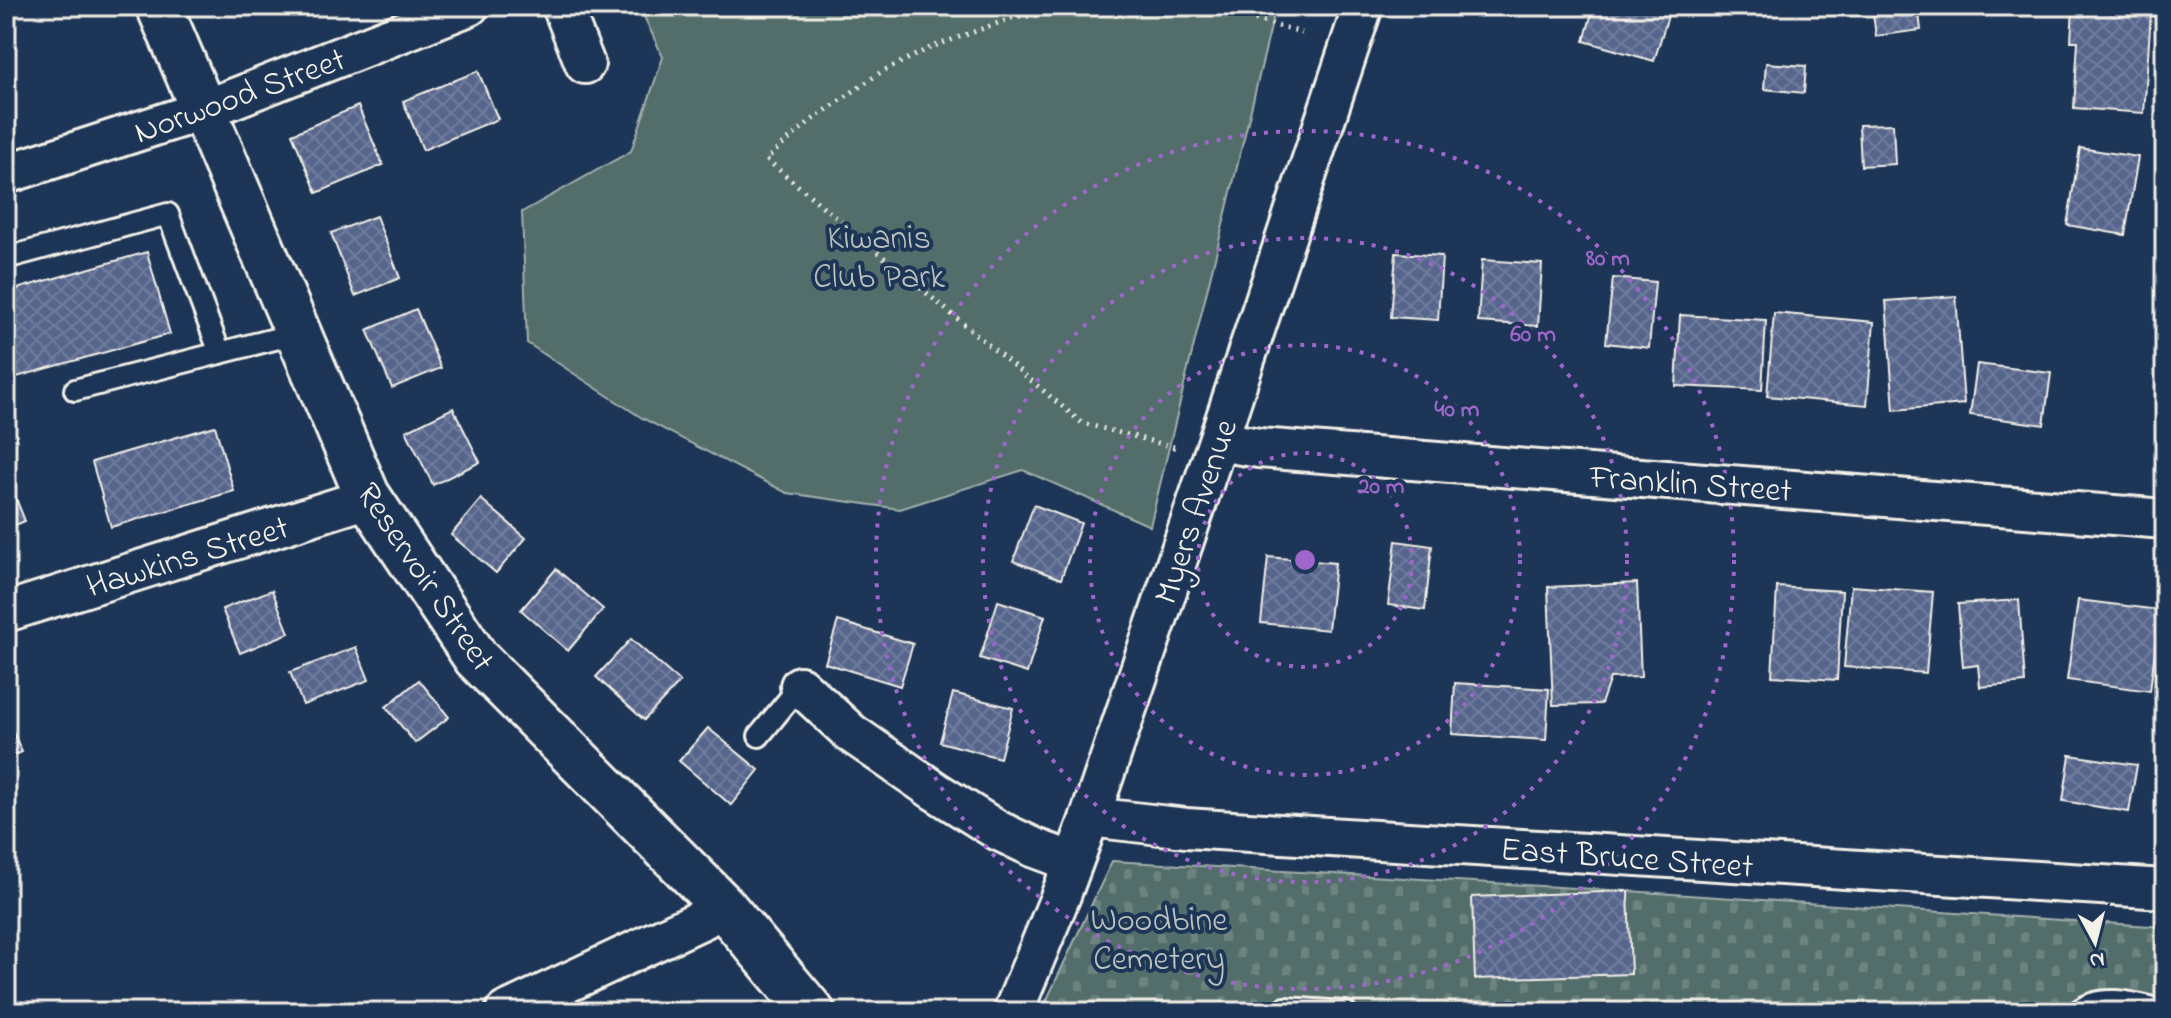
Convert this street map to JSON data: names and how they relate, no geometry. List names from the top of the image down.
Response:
{
  "streets": {
    "main road": ["Reservoir Street"],
    "street": [
      "Norwood Street",
      "Franklin Street",
      "Myers Avenue",
      "Hawkins Street",
      "East Bruce Street"
    ]
  },
  "crossings": [
    ["Norwood Street", "Reservoir Street"],
    ["Franklin Street", "Myers Avenue"],
    ["Myers Avenue", "East Bruce Street"],
    ["Hawkins Street", "Reservoir Street"]
  ],
  "parks": ["Kiwanis Club Park", "Woodbine Cemetery"],
  "north": "bottom",
  "rings": [
    "80 m",
    "60 m",
    "40 m",
    "20 m"
  ]
}
